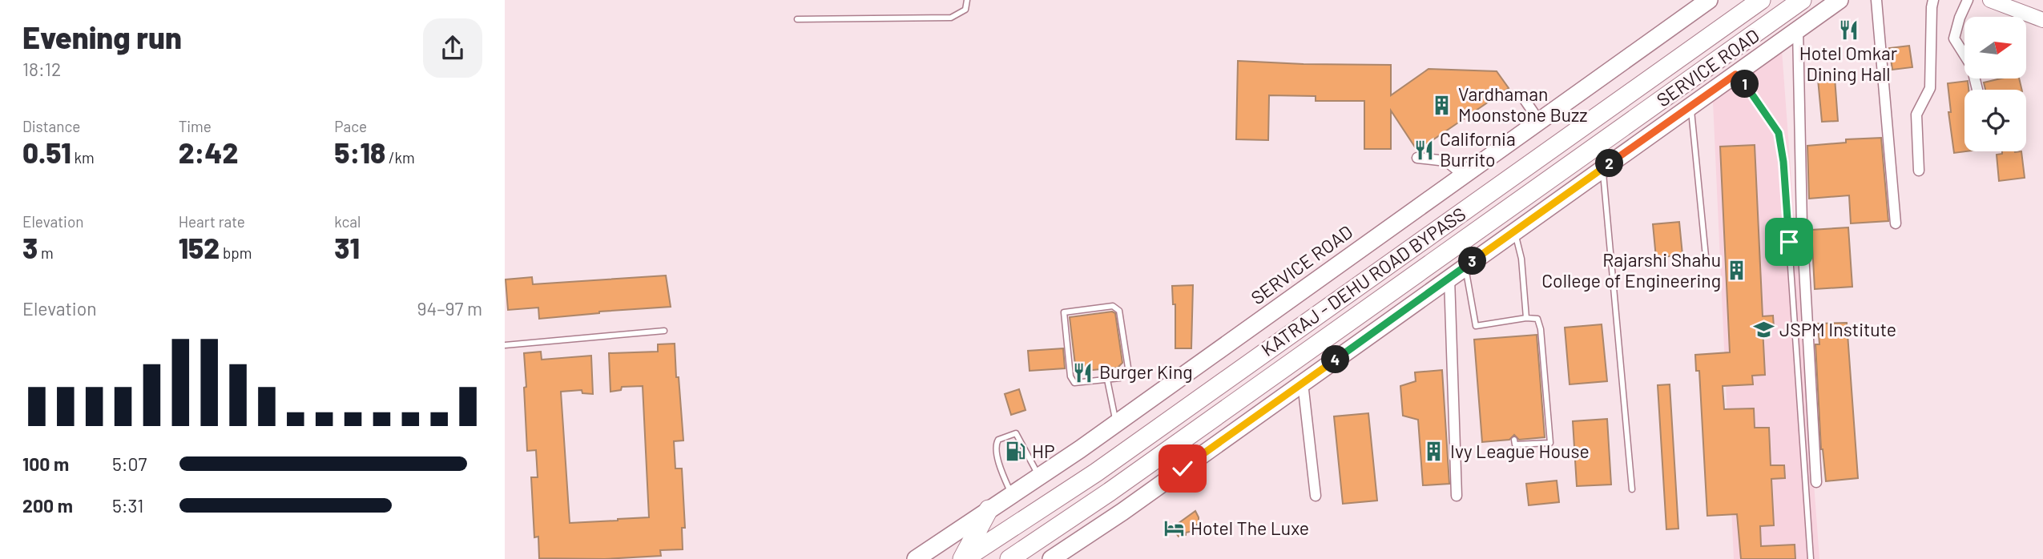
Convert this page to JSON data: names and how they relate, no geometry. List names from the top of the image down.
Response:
{
  "streets": {
    "highway": ["KATRAJ - DEHU ROAD BYPASS"],
    "main road": ["SERVICE ROAD"]
  },
  "places": {
    "restaurant": ["Hotel Omkar Dining Hall", "California Burrito", "Burger King"],
    "building": ["Vardhaman Moonstone Buzz", "Rajarshi Shahu College of Engineering", "Ivy League House"],
    "school or university": ["JSPM Institute"],
    "fuel station": ["HP"],
    "hotel": ["Hotel The Luxe"]
  },
  "north": "right",
  "page": {
    "heading": ["Evening run", "18:12"],
    "pins": [
      "1",
      "2",
      "3",
      "4"
    ],
    "stats": [
      ["Distance", "0.51 km"],
      ["Time", "2:42"],
      ["Pace", "5:18 /km"],
      ["Elevation", "3 m"],
      ["Heart rate", "152 bpm"],
      ["kcal", "31"]
    ],
    "chart": ["Elevation", "94–97 m"],
    "list": [
      {
        "name": "100 m",
        "note": "5:07"
      },
      {
        "name": "200 m",
        "note": "5:31"
      }
    ]
  }
}
